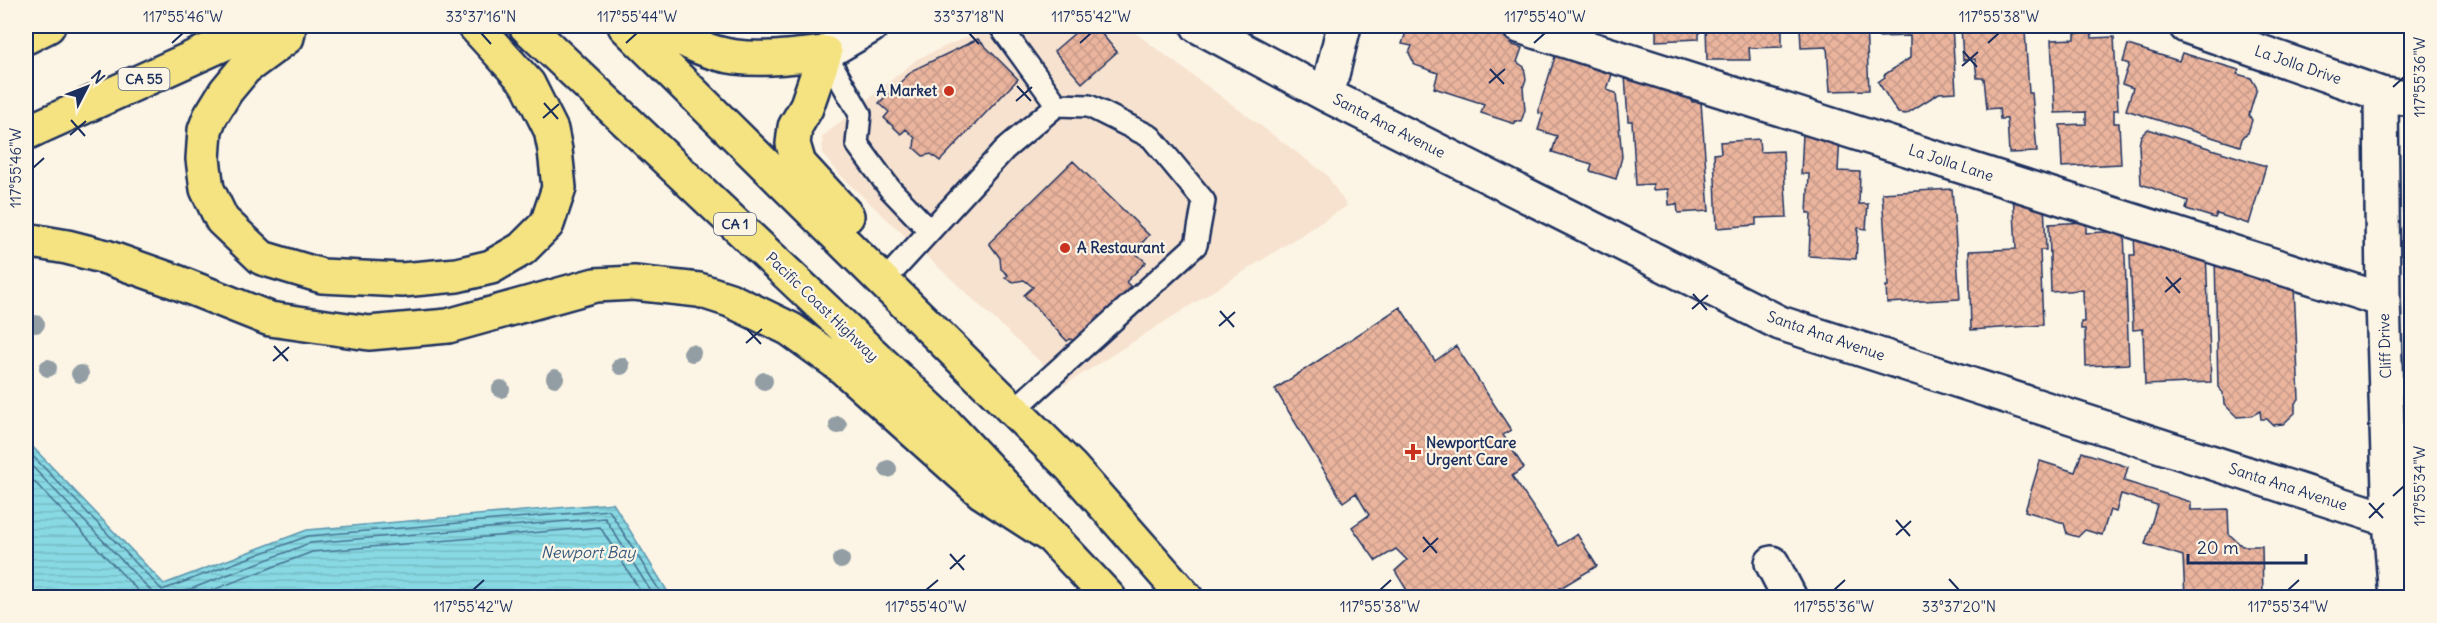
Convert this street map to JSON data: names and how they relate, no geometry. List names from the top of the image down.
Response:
{
  "streets": {
    "main road": ["CA 55", "CA 1", "Pacific Coast Highway"],
    "street": [
      "La Jolla Drive",
      "Santa Ana Avenue",
      "La Jolla Lane",
      "Cliff Drive"
    ]
  },
  "crossings": [
    ["La Jolla Drive", "Cliff Drive"],
    ["Santa Ana Avenue", "Cliff Drive"],
    ["La Jolla Lane", "Cliff Drive"]
  ],
  "water": ["Newport Bay"],
  "places": {
    "other": ["A Market", "A Restaurant"],
    "health": ["NewportCare Urgent Care"]
  },
  "scale_bar": "20 m",
  "north": "top right",
  "coordinates": [
    "117°55'46\"W",
    "33°37'16\"N",
    "117°55'44\"W",
    "33°37'18\"N",
    "117°55'42\"W",
    "117°55'40\"W",
    "117°55'38\"W",
    "117°55'36\"W",
    "117°55'34\"W",
    "33°37'20\"N"
  ]
}
